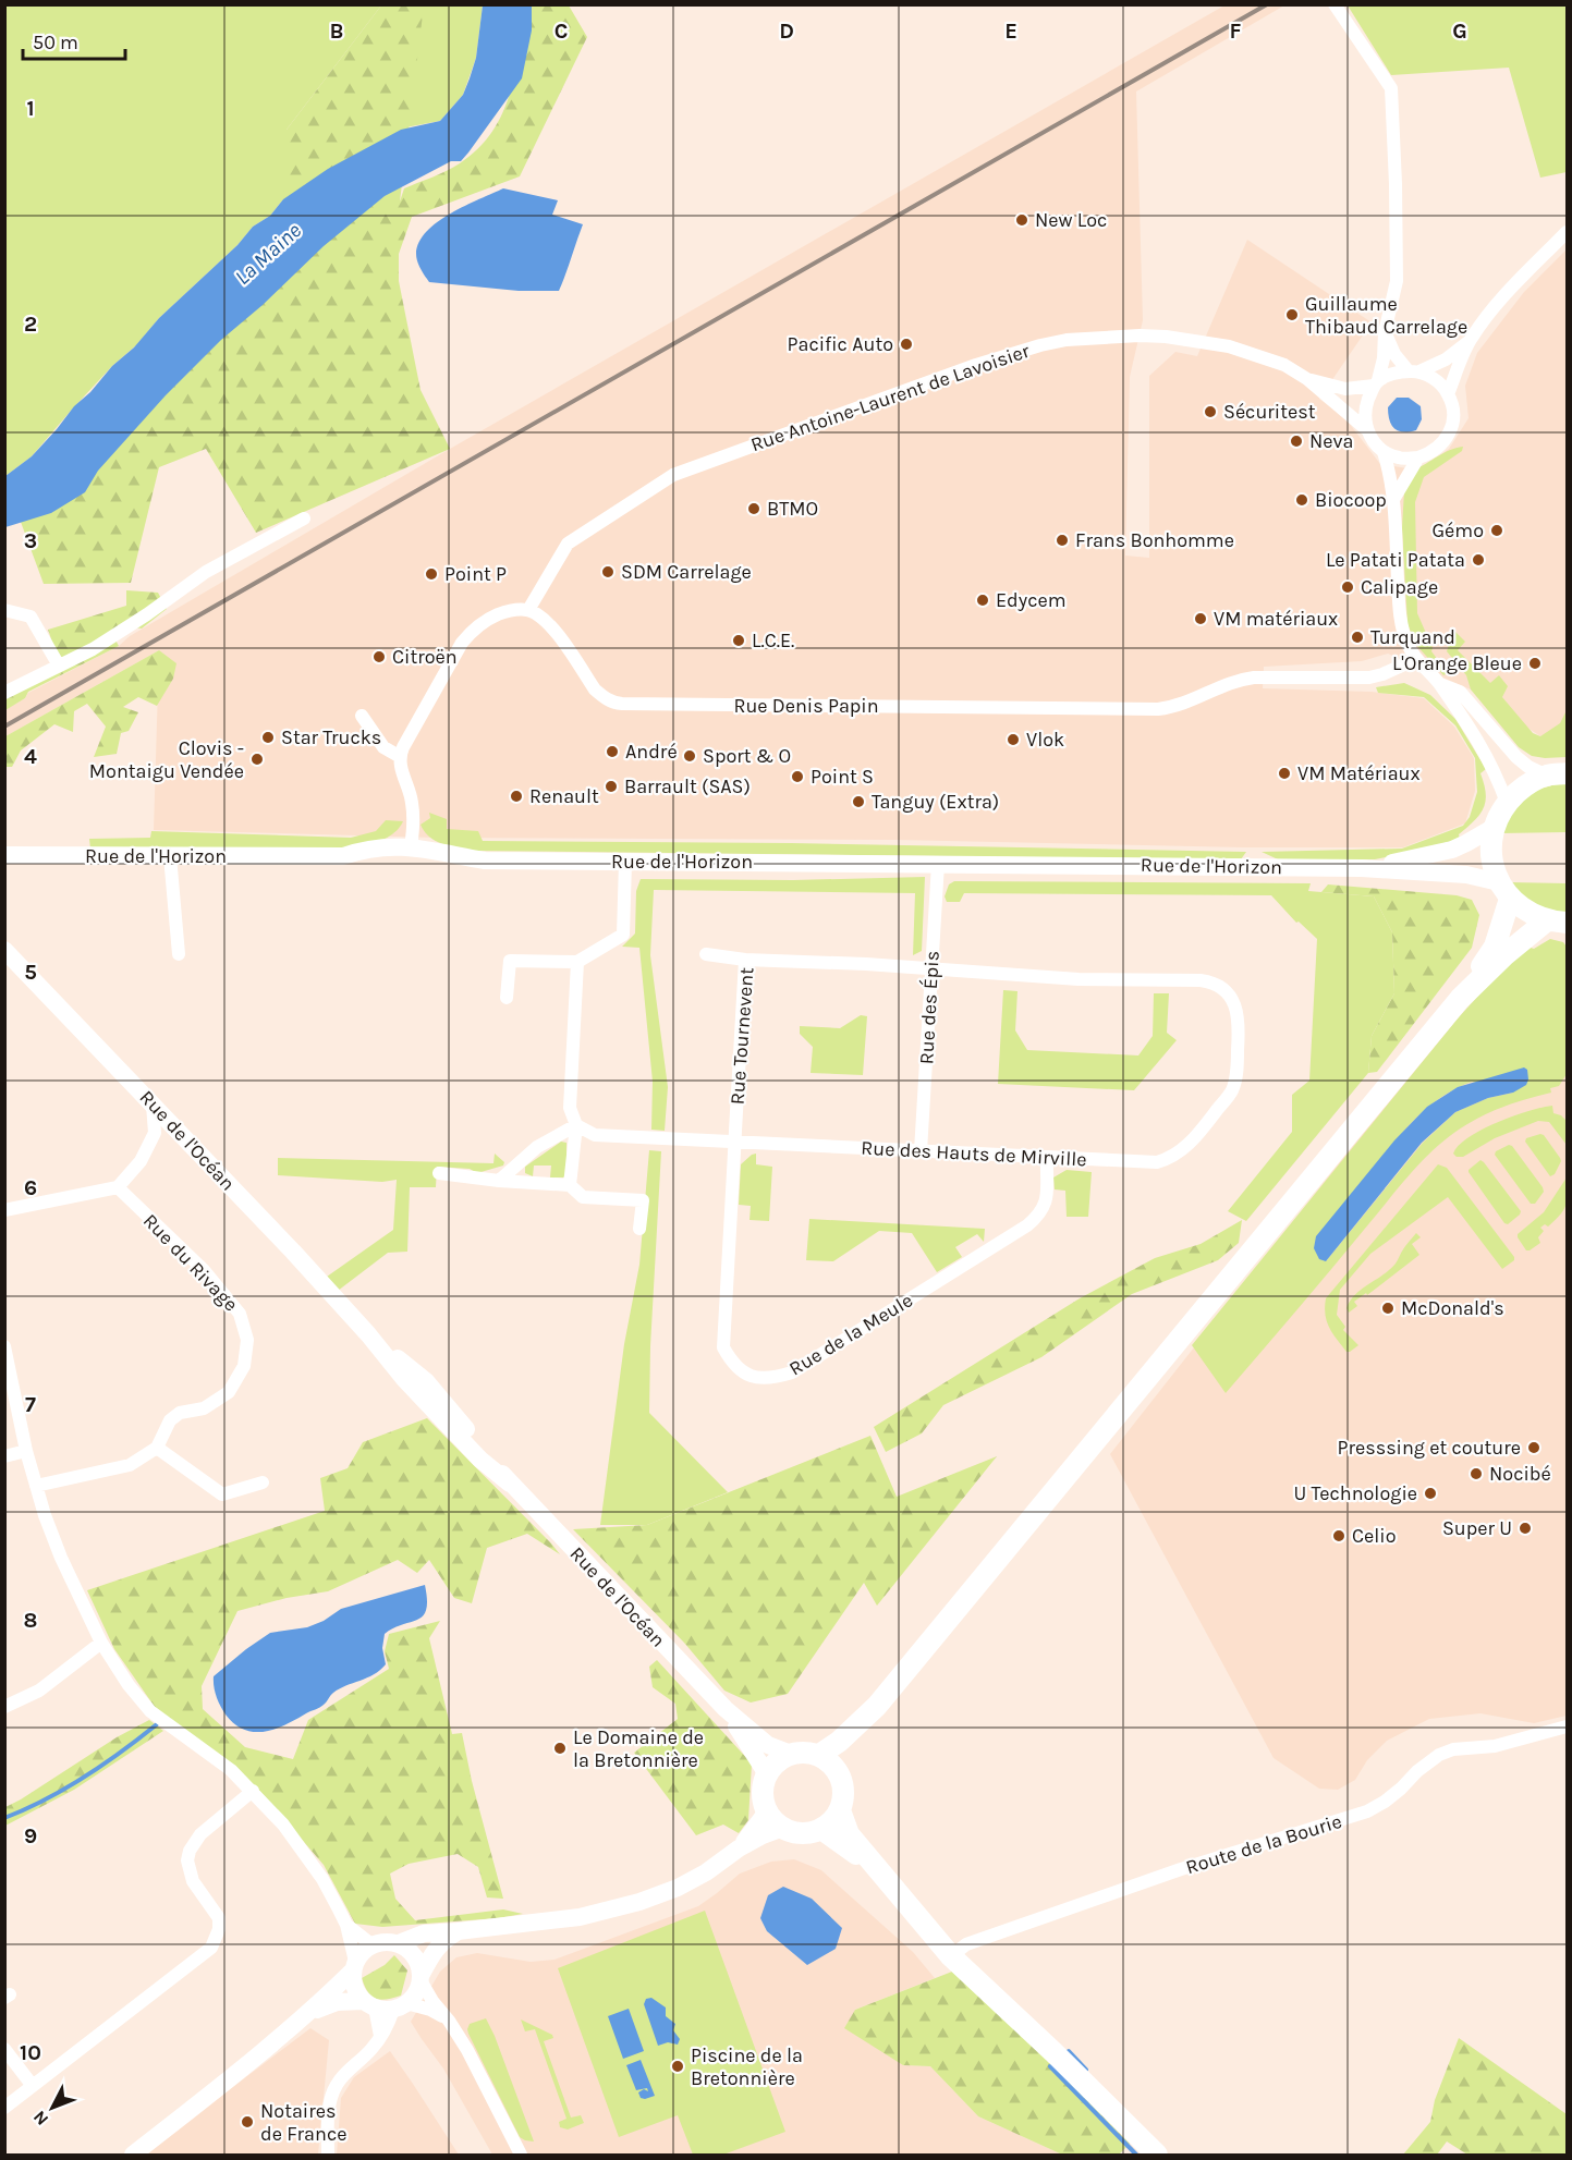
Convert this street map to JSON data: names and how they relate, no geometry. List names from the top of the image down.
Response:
{
  "streets": {
    "main road": ["Rue de l'Horizon", "Rue de l'Océan"],
    "street": [
      "Rue Antoine-Laurent de Lavoisier",
      "Rue Denis Papin",
      "Rue des Épis",
      "Rue Tournevent",
      "Rue des Hauts de Mirville",
      "Rue du Rivage",
      "Rue de la Meule",
      "Route de la Bourie"
    ]
  },
  "crossings": [
    ["Rue Antoine-Laurent de Lavoisier", "Rue Denis Papin"],
    ["Rue de l'Horizon", "Rue des Épis"],
    ["Rue des Épis", "Rue Tournevent"],
    ["Rue des Épis", "Rue des Hauts de Mirville"],
    ["Rue Tournevent", "Rue des Hauts de Mirville"],
    ["Rue Tournevent", "Rue de la Meule"],
    ["Rue des Hauts de Mirville", "Rue de la Meule"]
  ],
  "water": ["La Maine"],
  "places": [
    "New Loc",
    "Guillaume Thibaud Carrelage",
    "Pacific Auto",
    "Sécuritest",
    "Neva",
    "Biocoop",
    "BTMO",
    "Gémo",
    "Frans Bonhomme",
    "Le Patati Patata",
    "SDM Carrelage",
    "Point P",
    "Calipage",
    "Edycem",
    "VM matériaux",
    "Turquand",
    "L.C.E.",
    "Citroën",
    "L'Orange Bleue",
    "Star Trucks",
    "Vlok",
    "André",
    "Sport & O",
    "Clovis - Montaigu Vendée",
    "VM Matériaux",
    "Point S",
    "Barrault (SAS)",
    "Renault",
    "Tanguy (Extra)",
    "McDonald's",
    "Presssing et couture",
    "Nocibé",
    "U Technologie",
    "Super U",
    "Celio",
    "Le Domaine de la Bretonnière",
    "Piscine de la Bretonnière",
    "Notaires de France"
  ],
  "scale_bar": "50 m",
  "north": "bottom left",
  "grid": {
    "columns": [
      "B",
      "C",
      "D",
      "E",
      "F",
      "G"
    ],
    "rows": [
      "1",
      "2",
      "3",
      "4",
      "5",
      "6",
      "7",
      "8",
      "9",
      "10"
    ]
  }
}
